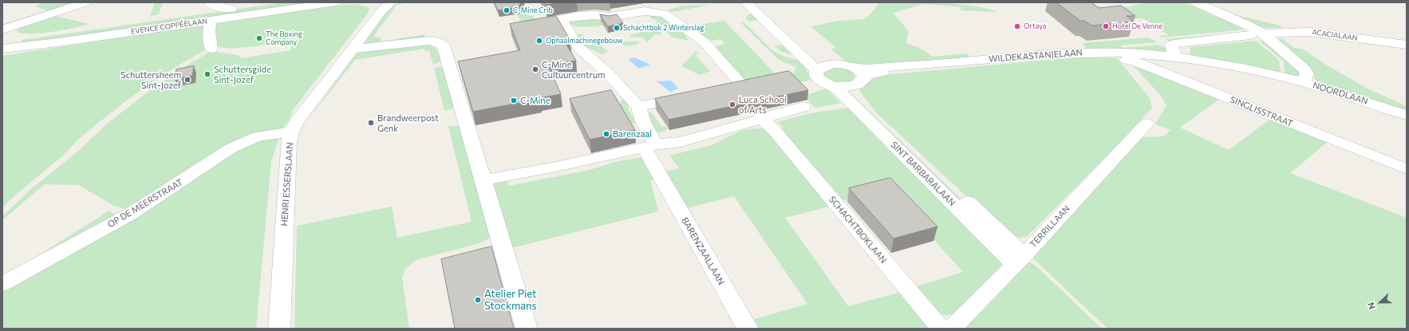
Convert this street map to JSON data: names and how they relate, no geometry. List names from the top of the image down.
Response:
{
  "streets": {
    "street": [
      "EVENCE COPPÉELAAN",
      "ACACIALAAN",
      "WILDEKASTANJELAAN",
      "NOORDLAAN",
      "SINGLISSTRAAT",
      "SINT BARBARALAAN",
      "HENRI ESSERSLAAN",
      "OP DE MEERSTRAAT",
      "TERRILLAAN",
      "SCHACHTBOKLAAN",
      "BARENZAALLAAN"
    ]
  },
  "crossings": [
    ["ACACIALAAN", "NOORDLAAN"],
    ["WILDEKASTANJELAAN", "NOORDLAAN"],
    ["WILDEKASTANJELAAN", "SINGLISSTRAAT"],
    ["WILDEKASTANJELAAN", "SINT BARBARALAAN"],
    ["SINT BARBARALAAN", "TERRILLAAN"],
    ["HENRI ESSERSLAAN", "OP DE MEERSTRAAT"],
    ["TERRILLAAN", "SCHACHTBOKLAAN"]
  ],
  "places": [
    "C-Mine Crib",
    "Ortaya",
    "Hotel De Venne",
    "Schachtbok 2 Winterslag",
    "The Boxing Company",
    "Ophaalmachinegebouw",
    "C-Mine Cultuurcentrum",
    "Schuttersgilde Sint-Jozef",
    "Schuttersheem Sint-Jozef",
    "C-Mine",
    "Luca School of Arts",
    "Brandweerpost Genk",
    "Barenzaal",
    "Atelier Piet Stockmans"
  ],
  "north": "left"
}
